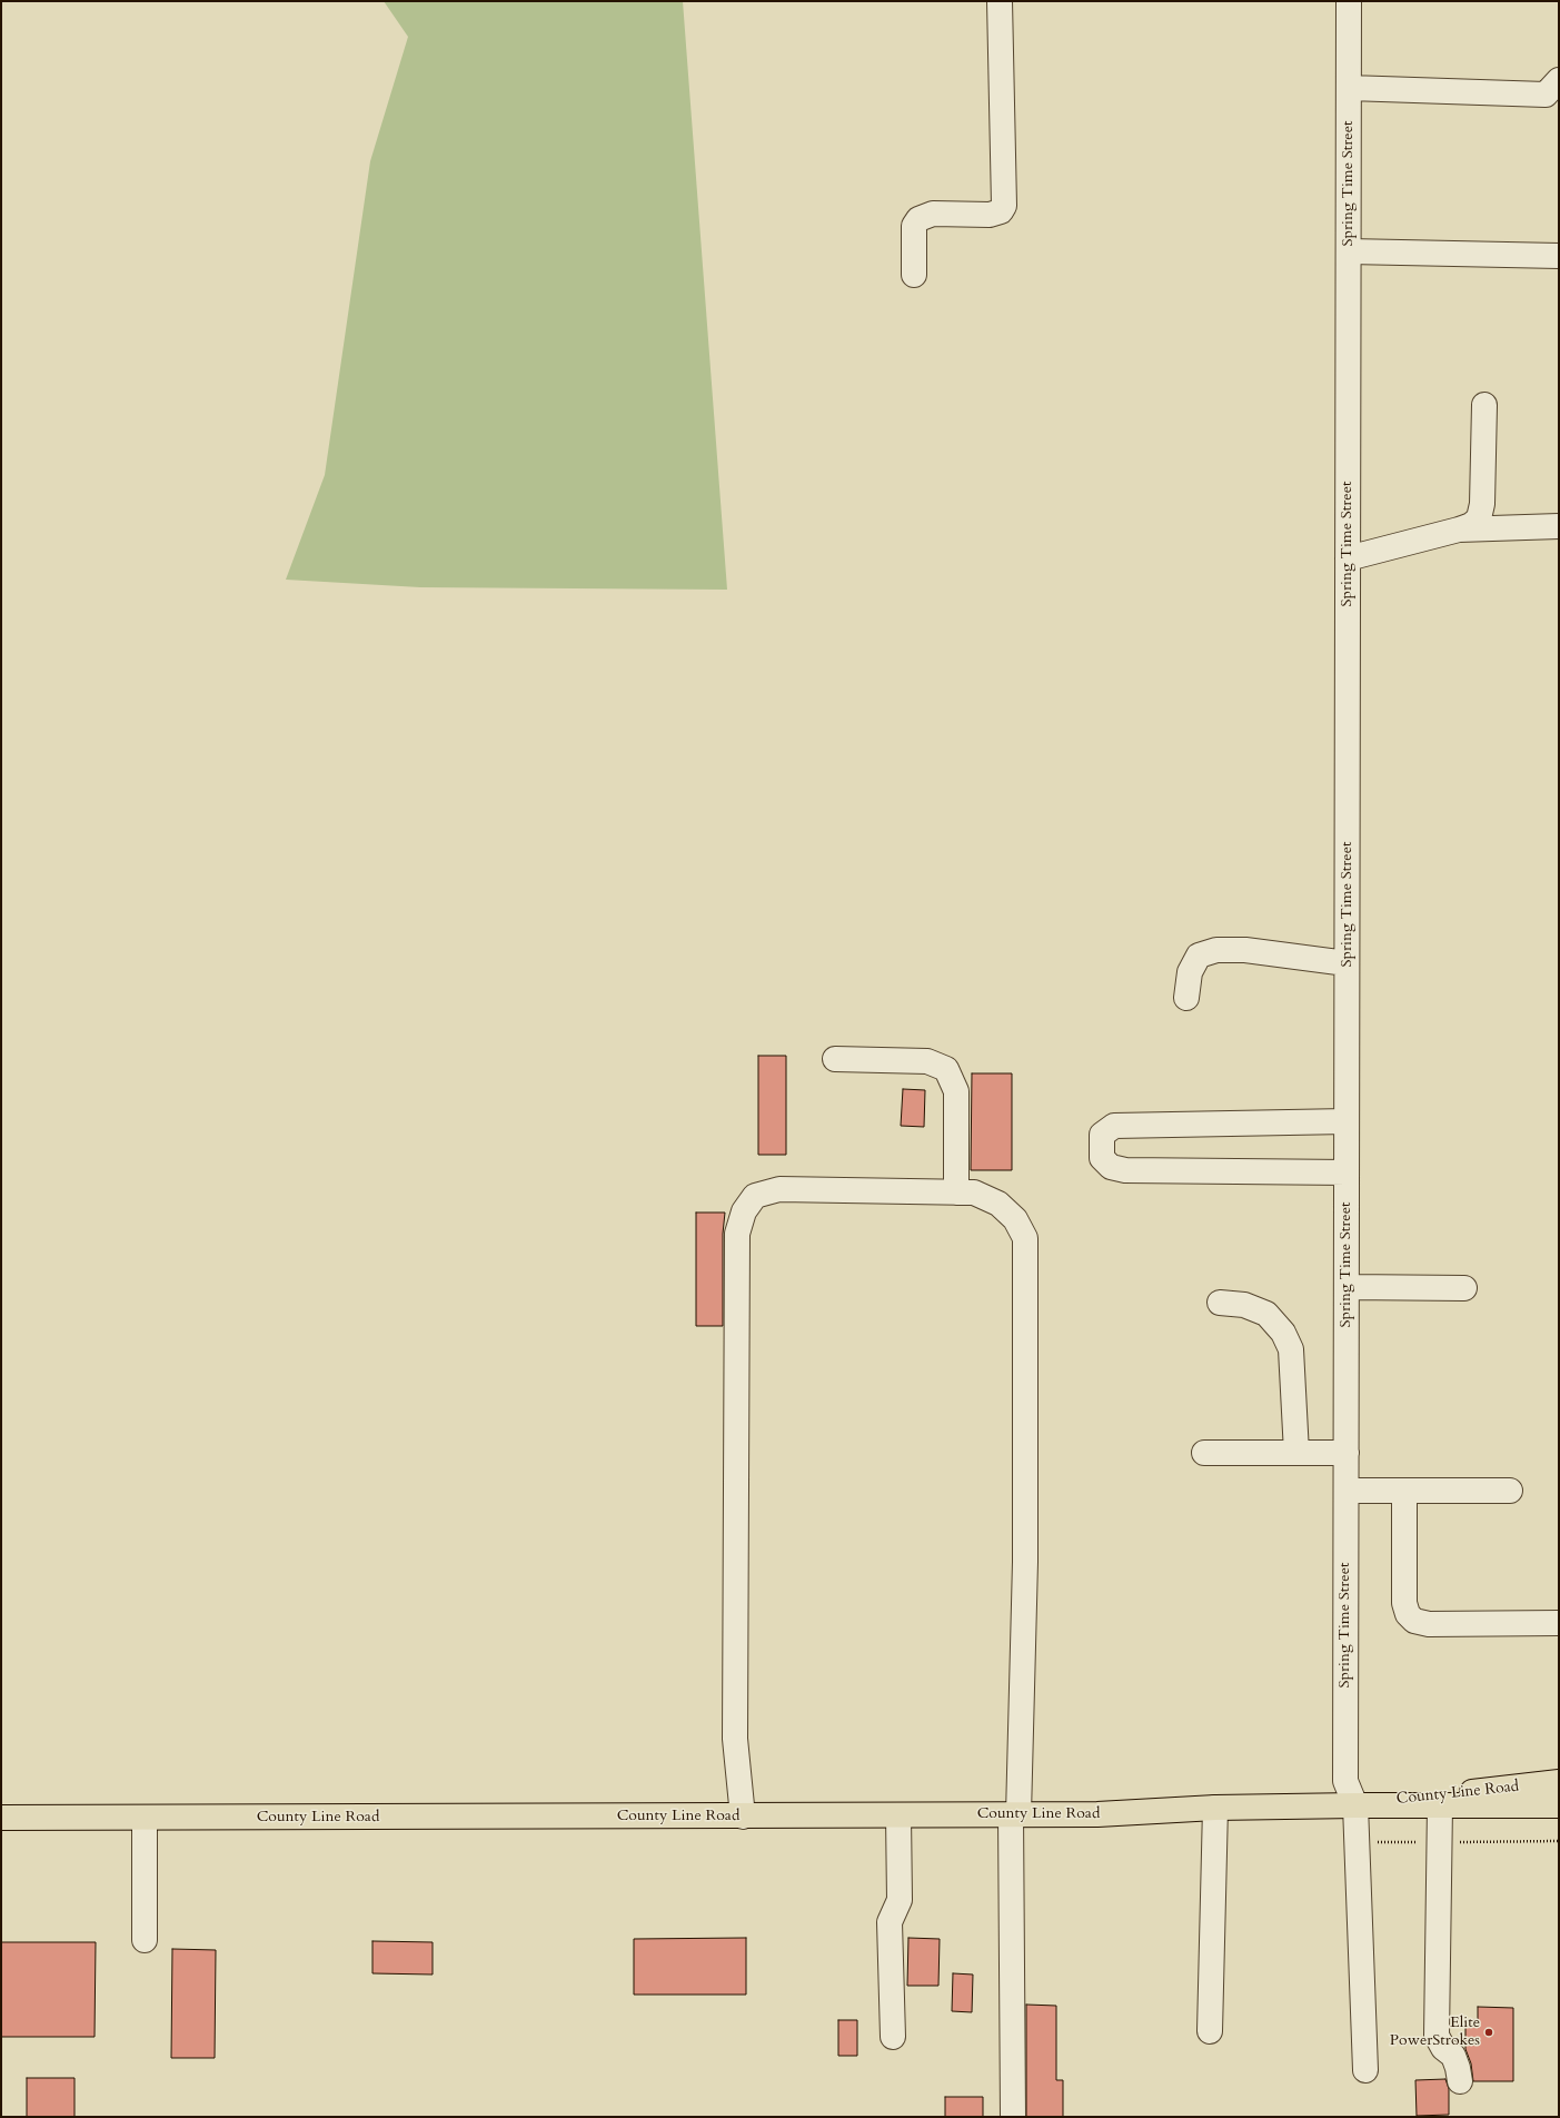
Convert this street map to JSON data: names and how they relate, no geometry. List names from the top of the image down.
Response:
{
  "streets": {
    "main road": ["County Line Road"],
    "street": ["Spring Time Street"]
  },
  "crossings": [
    ["Spring Time Street", "County Line Road"]
  ],
  "places": ["Elite PowerStrokes"]
}
